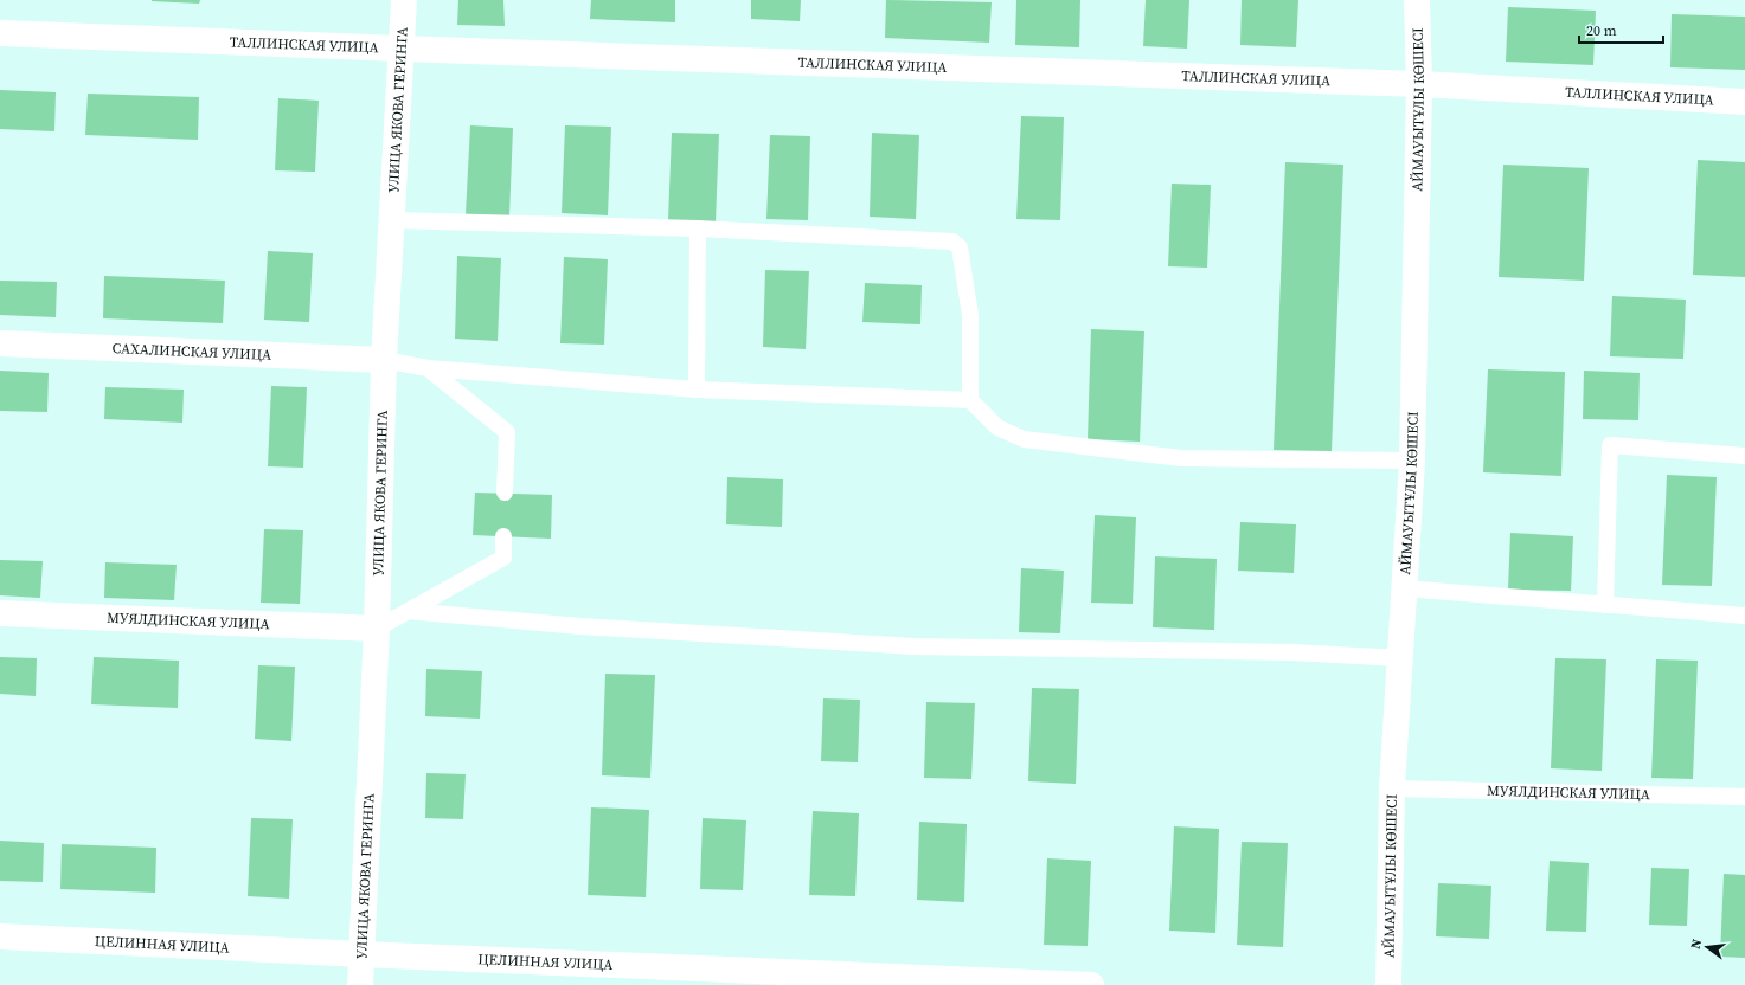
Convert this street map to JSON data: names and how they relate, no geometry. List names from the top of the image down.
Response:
{
  "streets": {
    "street": [
      "ТАЛЛИНСКАЯ УЛИЦА",
      "УЛИЦА ЯКОВА ГЕРИНГА",
      "АЙМАУЫТҰЛЫ КӨШЕСІ",
      "САХАЛИНСКАЯ УЛИЦА",
      "МУЯЛДИНСКАЯ УЛИЦА",
      "ЦЕЛИННАЯ УЛИЦА"
    ]
  },
  "crossings": [
    ["ТАЛЛИНСКАЯ УЛИЦА", "УЛИЦА ЯКОВА ГЕРИНГА"],
    ["ТАЛЛИНСКАЯ УЛИЦА", "АЙМАУЫТҰЛЫ КӨШЕСІ"],
    ["УЛИЦА ЯКОВА ГЕРИНГА", "САХАЛИНСКАЯ УЛИЦА"],
    ["УЛИЦА ЯКОВА ГЕРИНГА", "МУЯЛДИНСКАЯ УЛИЦА"],
    ["УЛИЦА ЯКОВА ГЕРИНГА", "ЦЕЛИННАЯ УЛИЦА"],
    ["АЙМАУЫТҰЛЫ КӨШЕСІ", "МУЯЛДИНСКАЯ УЛИЦА"]
  ],
  "scale_bar": "20 m",
  "north": "left"
}
